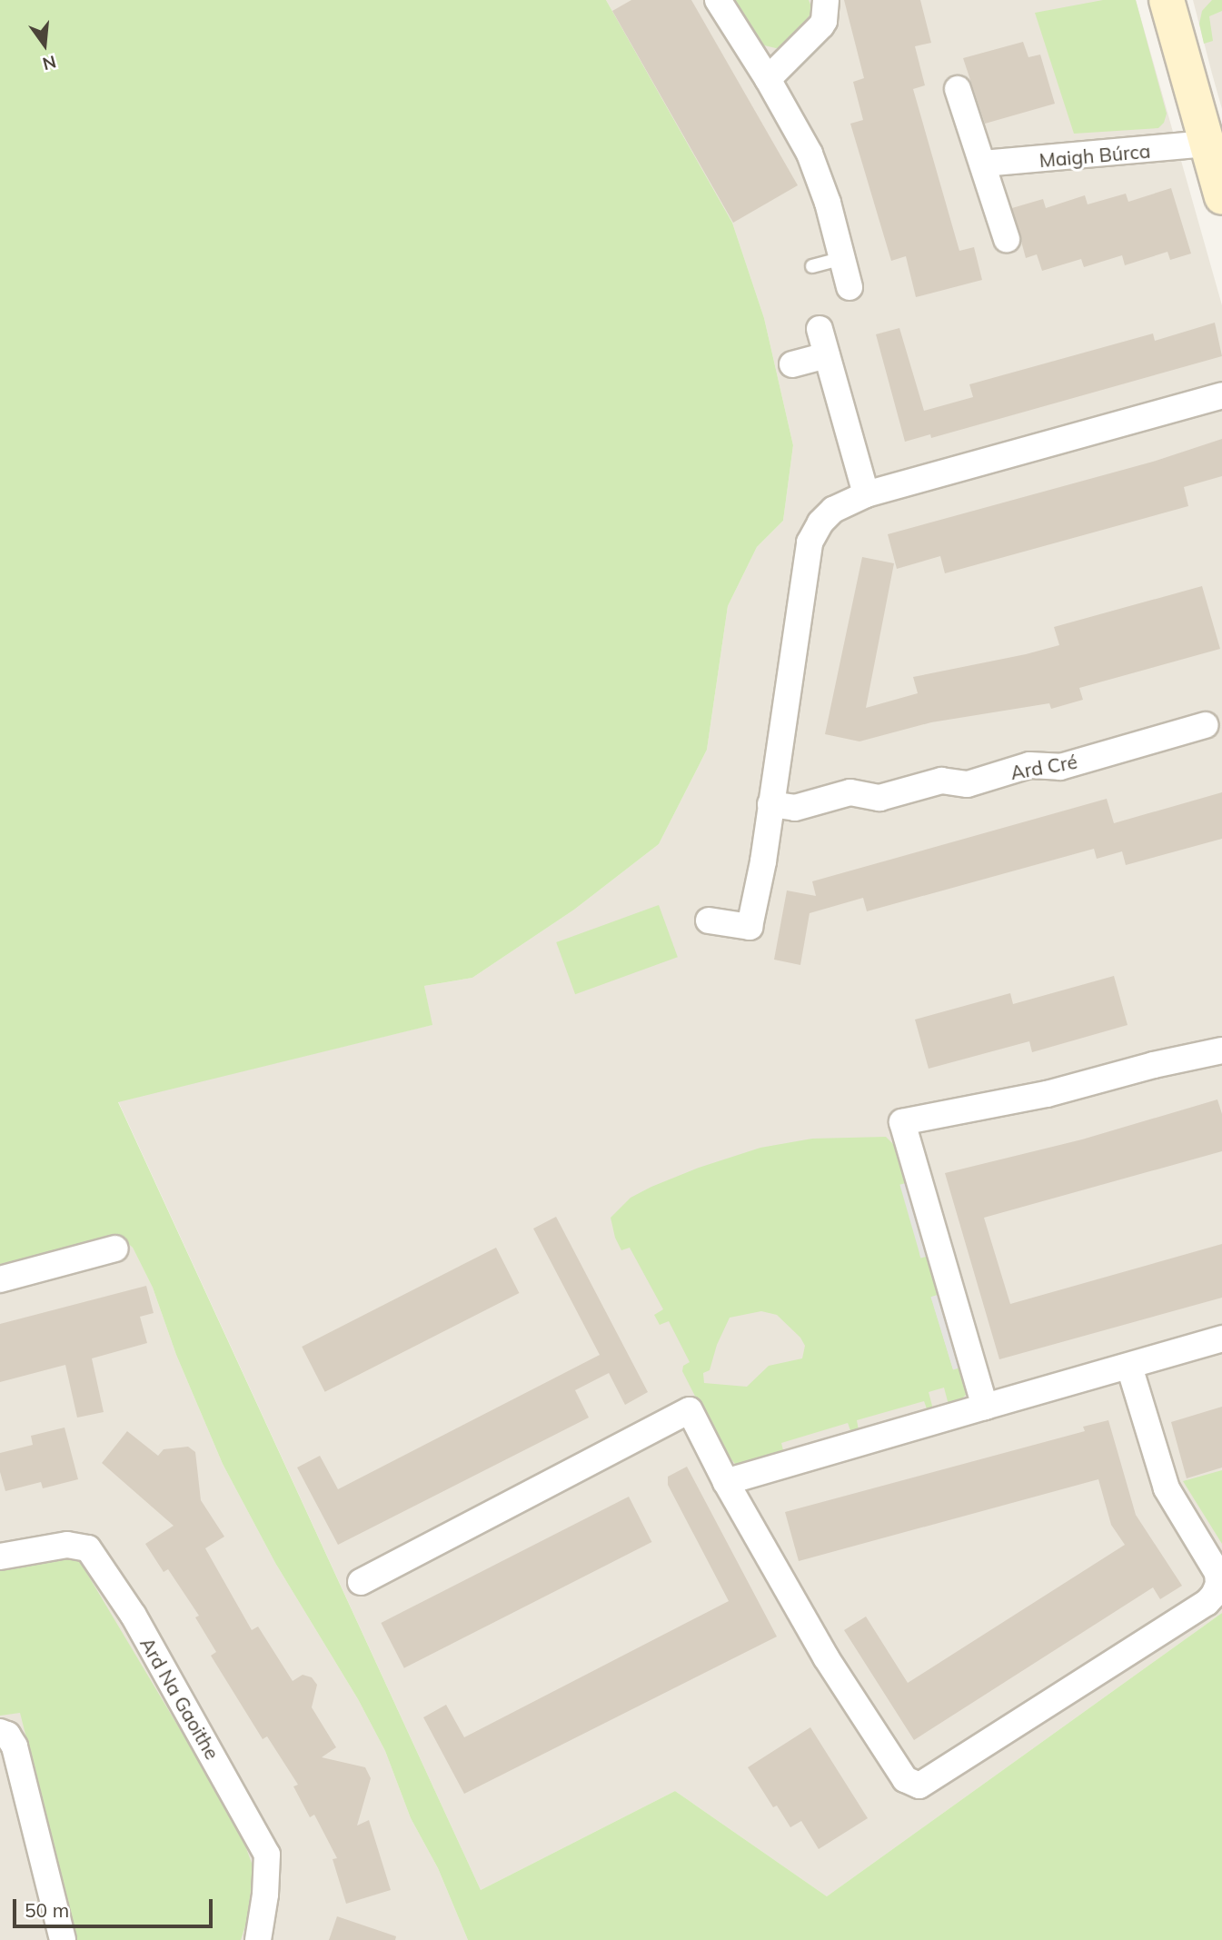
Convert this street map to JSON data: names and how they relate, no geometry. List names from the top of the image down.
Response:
{
  "streets": {
    "street": ["Maigh Búrca", "Ard Cré", "Ard Na Gaoithe"]
  },
  "scale_bar": "50 m",
  "north": "bottom"
}
